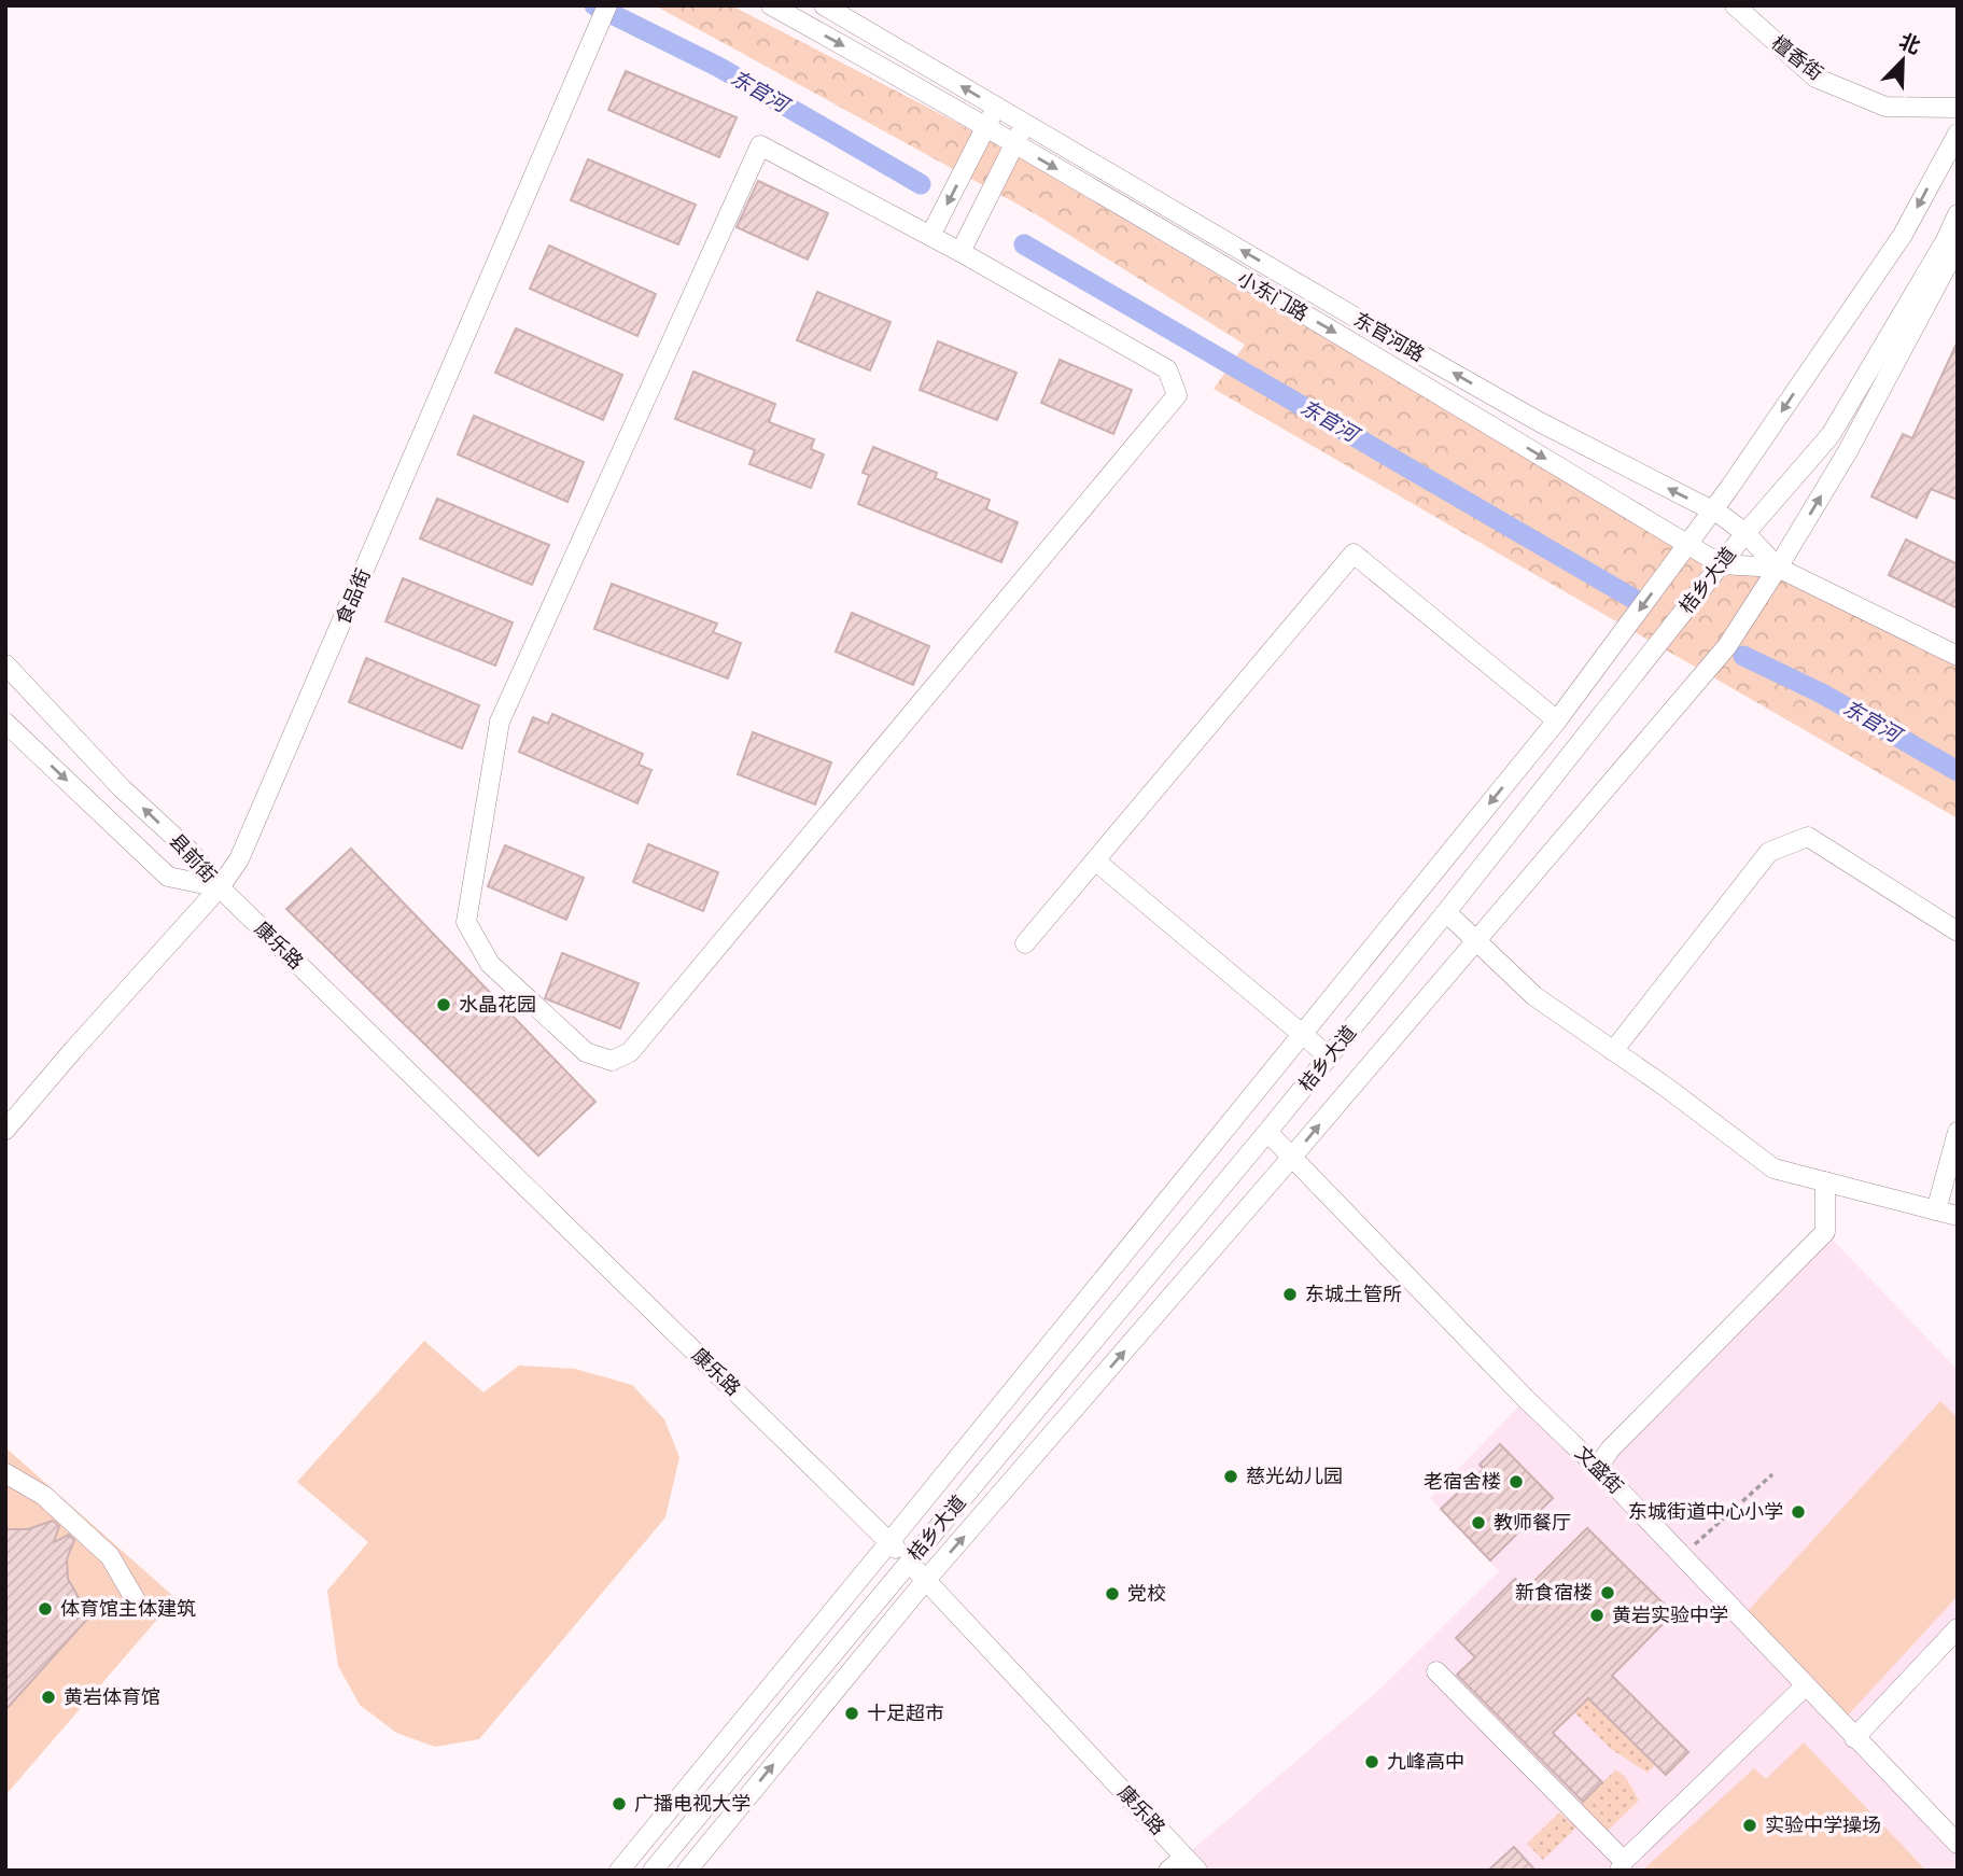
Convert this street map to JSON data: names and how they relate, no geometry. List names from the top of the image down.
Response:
{
  "streets": {
    "street": [
      "檀香街",
      "小东门路",
      "东官河路",
      "桔乡大道",
      "食品街",
      "县前街",
      "康乐路",
      "文盛街"
    ]
  },
  "crossings": [
    ["小东门路", "东官河路"],
    ["小东门路", "桔乡大道"],
    ["东官河路", "桔乡大道"],
    ["桔乡大道", "康乐路"],
    ["桔乡大道", "文盛街"],
    ["食品街", "县前街"],
    ["食品街", "康乐路"],
    ["县前街", "康乐路"]
  ],
  "one_way": ["小东门路", "东官河路"],
  "water": ["东官河"],
  "places": [
    "水晶花园",
    "东城土管所",
    "慈光幼儿园",
    "老宿舍楼",
    "东城街道中心小学",
    "教师餐厅",
    "新食宿楼",
    "党校",
    "体育馆主体建筑",
    "黄岩实验中学",
    "黄岩体育馆",
    "十足超市",
    "九峰高中",
    "广播电视大学",
    "实验中学操场"
  ],
  "north": "top right"
}
